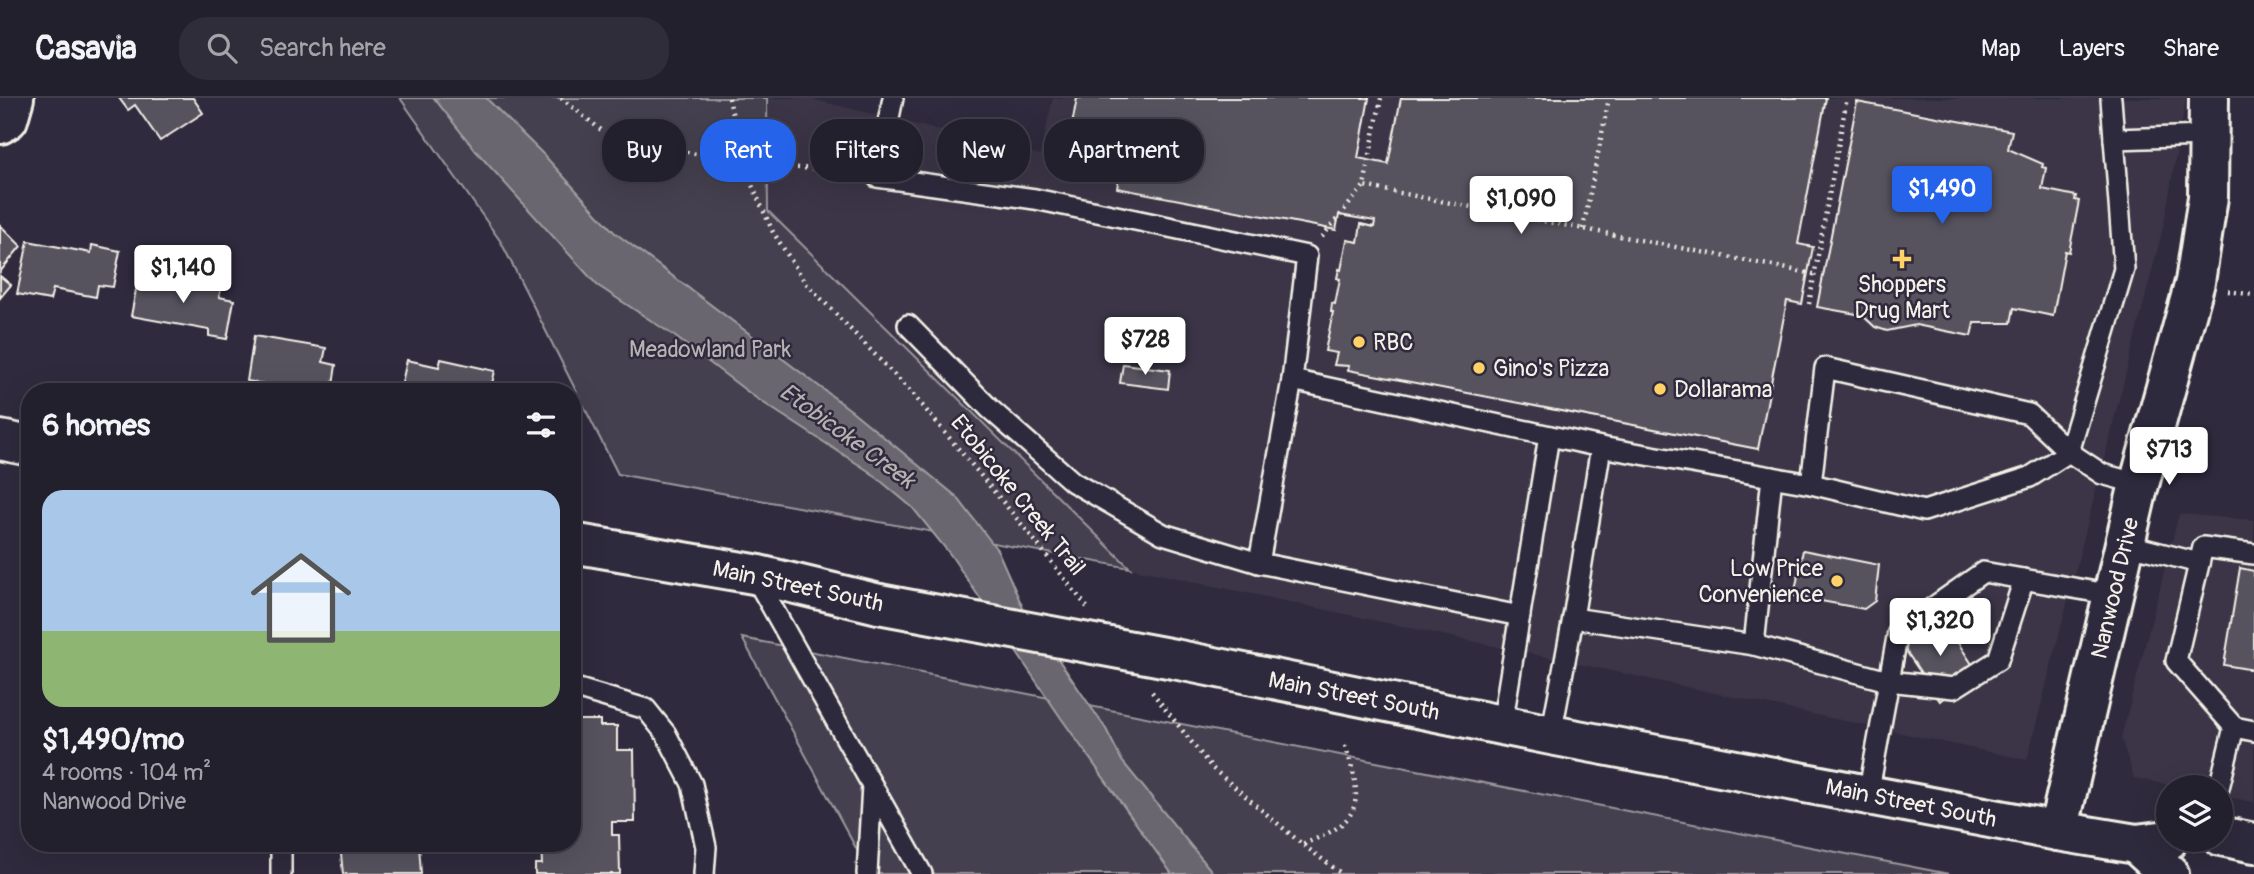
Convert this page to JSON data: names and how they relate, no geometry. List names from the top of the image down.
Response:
{
  "streets": {
    "main road": ["Main Street South", "Nanwood Drive"],
    "path": ["Etobicoke Creek Trail"]
  },
  "crossings": [
    ["Main Street South", "Nanwood Drive"]
  ],
  "water": ["Etobicoke Creek"],
  "parks": ["Meadowland Park"],
  "places": {
    "health": ["Shoppers Drug Mart"],
    "other": [
      "RBC",
      "Gino's Pizza",
      "Dollarama",
      "Low Price Convenience"
    ]
  },
  "page": {
    "header": "Casavia",
    "search": "Search here",
    "nav": ["Map", "Layers", "Share"],
    "chip": [
      "Buy",
      "Rent",
      "Filters",
      "New",
      "Apartment"
    ],
    "price": [
      "$1,490",
      "$1,090",
      "$1,140",
      "$728",
      "$713",
      "$1,320"
    ],
    "heading": "6 homes",
    "list": [
      {
        "name": "$1,490/mo",
        "note": "4 rooms · 104 m² · Nanwood Drive"
      }
    ]
  }
}
